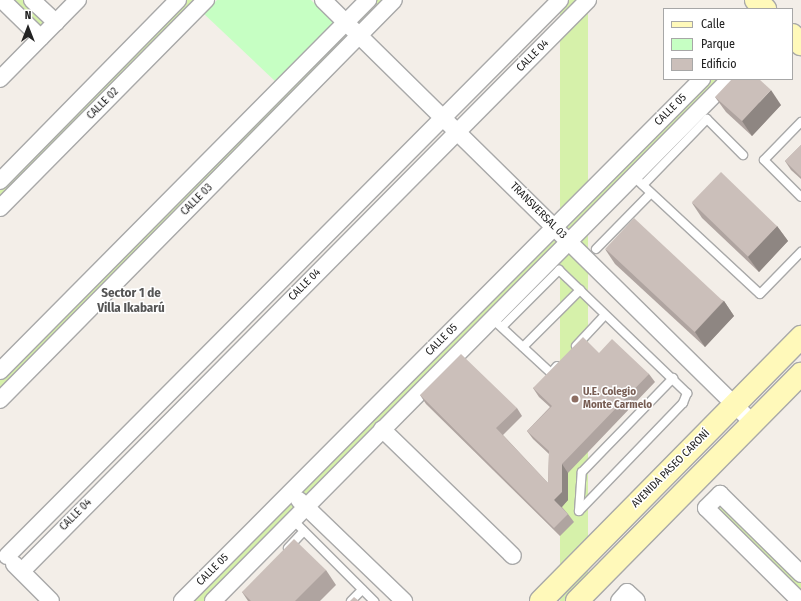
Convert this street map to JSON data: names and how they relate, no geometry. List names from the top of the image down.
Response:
{
  "streets": {
    "street": [
      "CALLE 04",
      "CALLE 02",
      "CALLE 05",
      "CALLE 03",
      "TRANSVERSAL 03",
      "AVENIDA PASEO CARONÍ"
    ]
  },
  "crossings": [
    ["CALLE 04", "TRANSVERSAL 03"],
    ["CALLE 05", "TRANSVERSAL 03"],
    ["CALLE 03", "TRANSVERSAL 03"],
    ["TRANSVERSAL 03", "AVENIDA PASEO CARONÍ"]
  ],
  "districts": ["Sector 1 de Villa Ikabarú"],
  "places": ["U.E. Colegio Monte Carmelo"],
  "legend": ["Calle", "Parque", "Edificio"],
  "north": "top"
}
